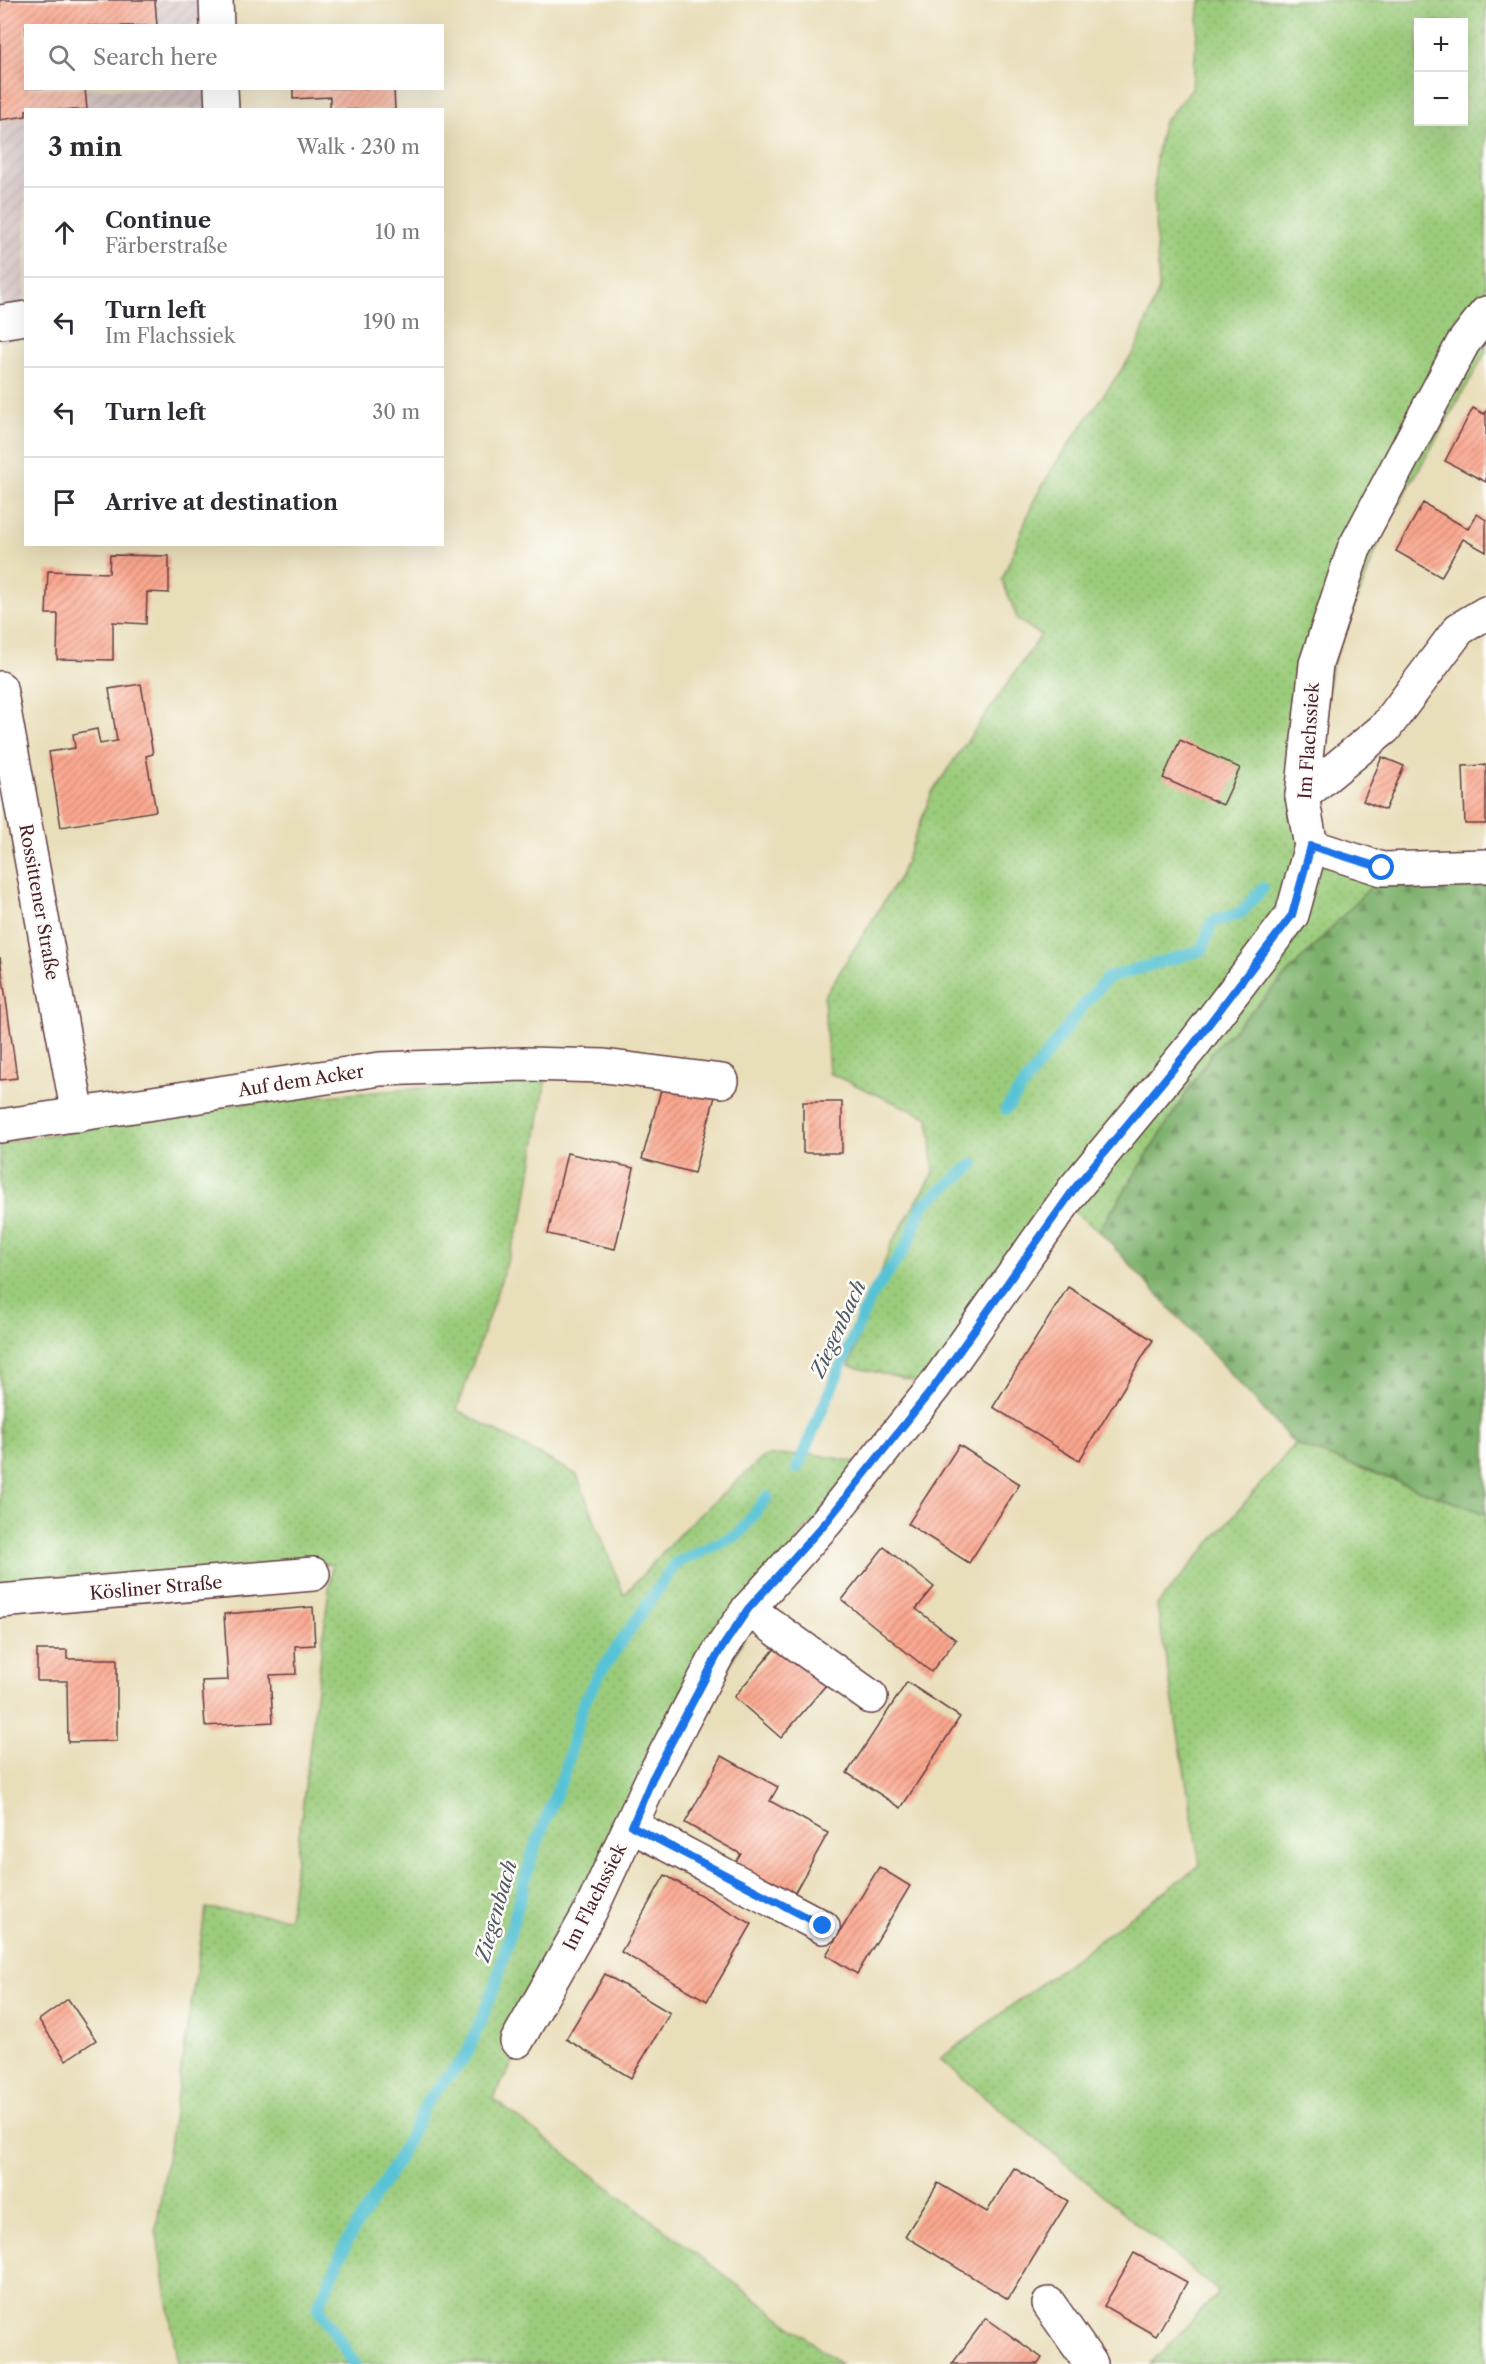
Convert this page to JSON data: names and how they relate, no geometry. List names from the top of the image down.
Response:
{
  "streets": {
    "street": [
      "Im Flachssiek",
      "Rossittener Straße",
      "Auf dem Acker",
      "Kösliner Straße"
    ]
  },
  "crossings": [
    ["Rossittener Straße", "Auf dem Acker"]
  ],
  "water": ["Ziegenbach"],
  "page": {
    "map_buttons": ["+", "−"],
    "search": "Search here",
    "heading": ["3 min", "Walk · 230 m"],
    "list": [
      ["Continue", "Färberstraße", "10 m"],
      ["Turn left", "Im Flachssiek", "190 m"],
      ["Turn left", "30 m"],
      "Arrive at destination"
    ]
  }
}
